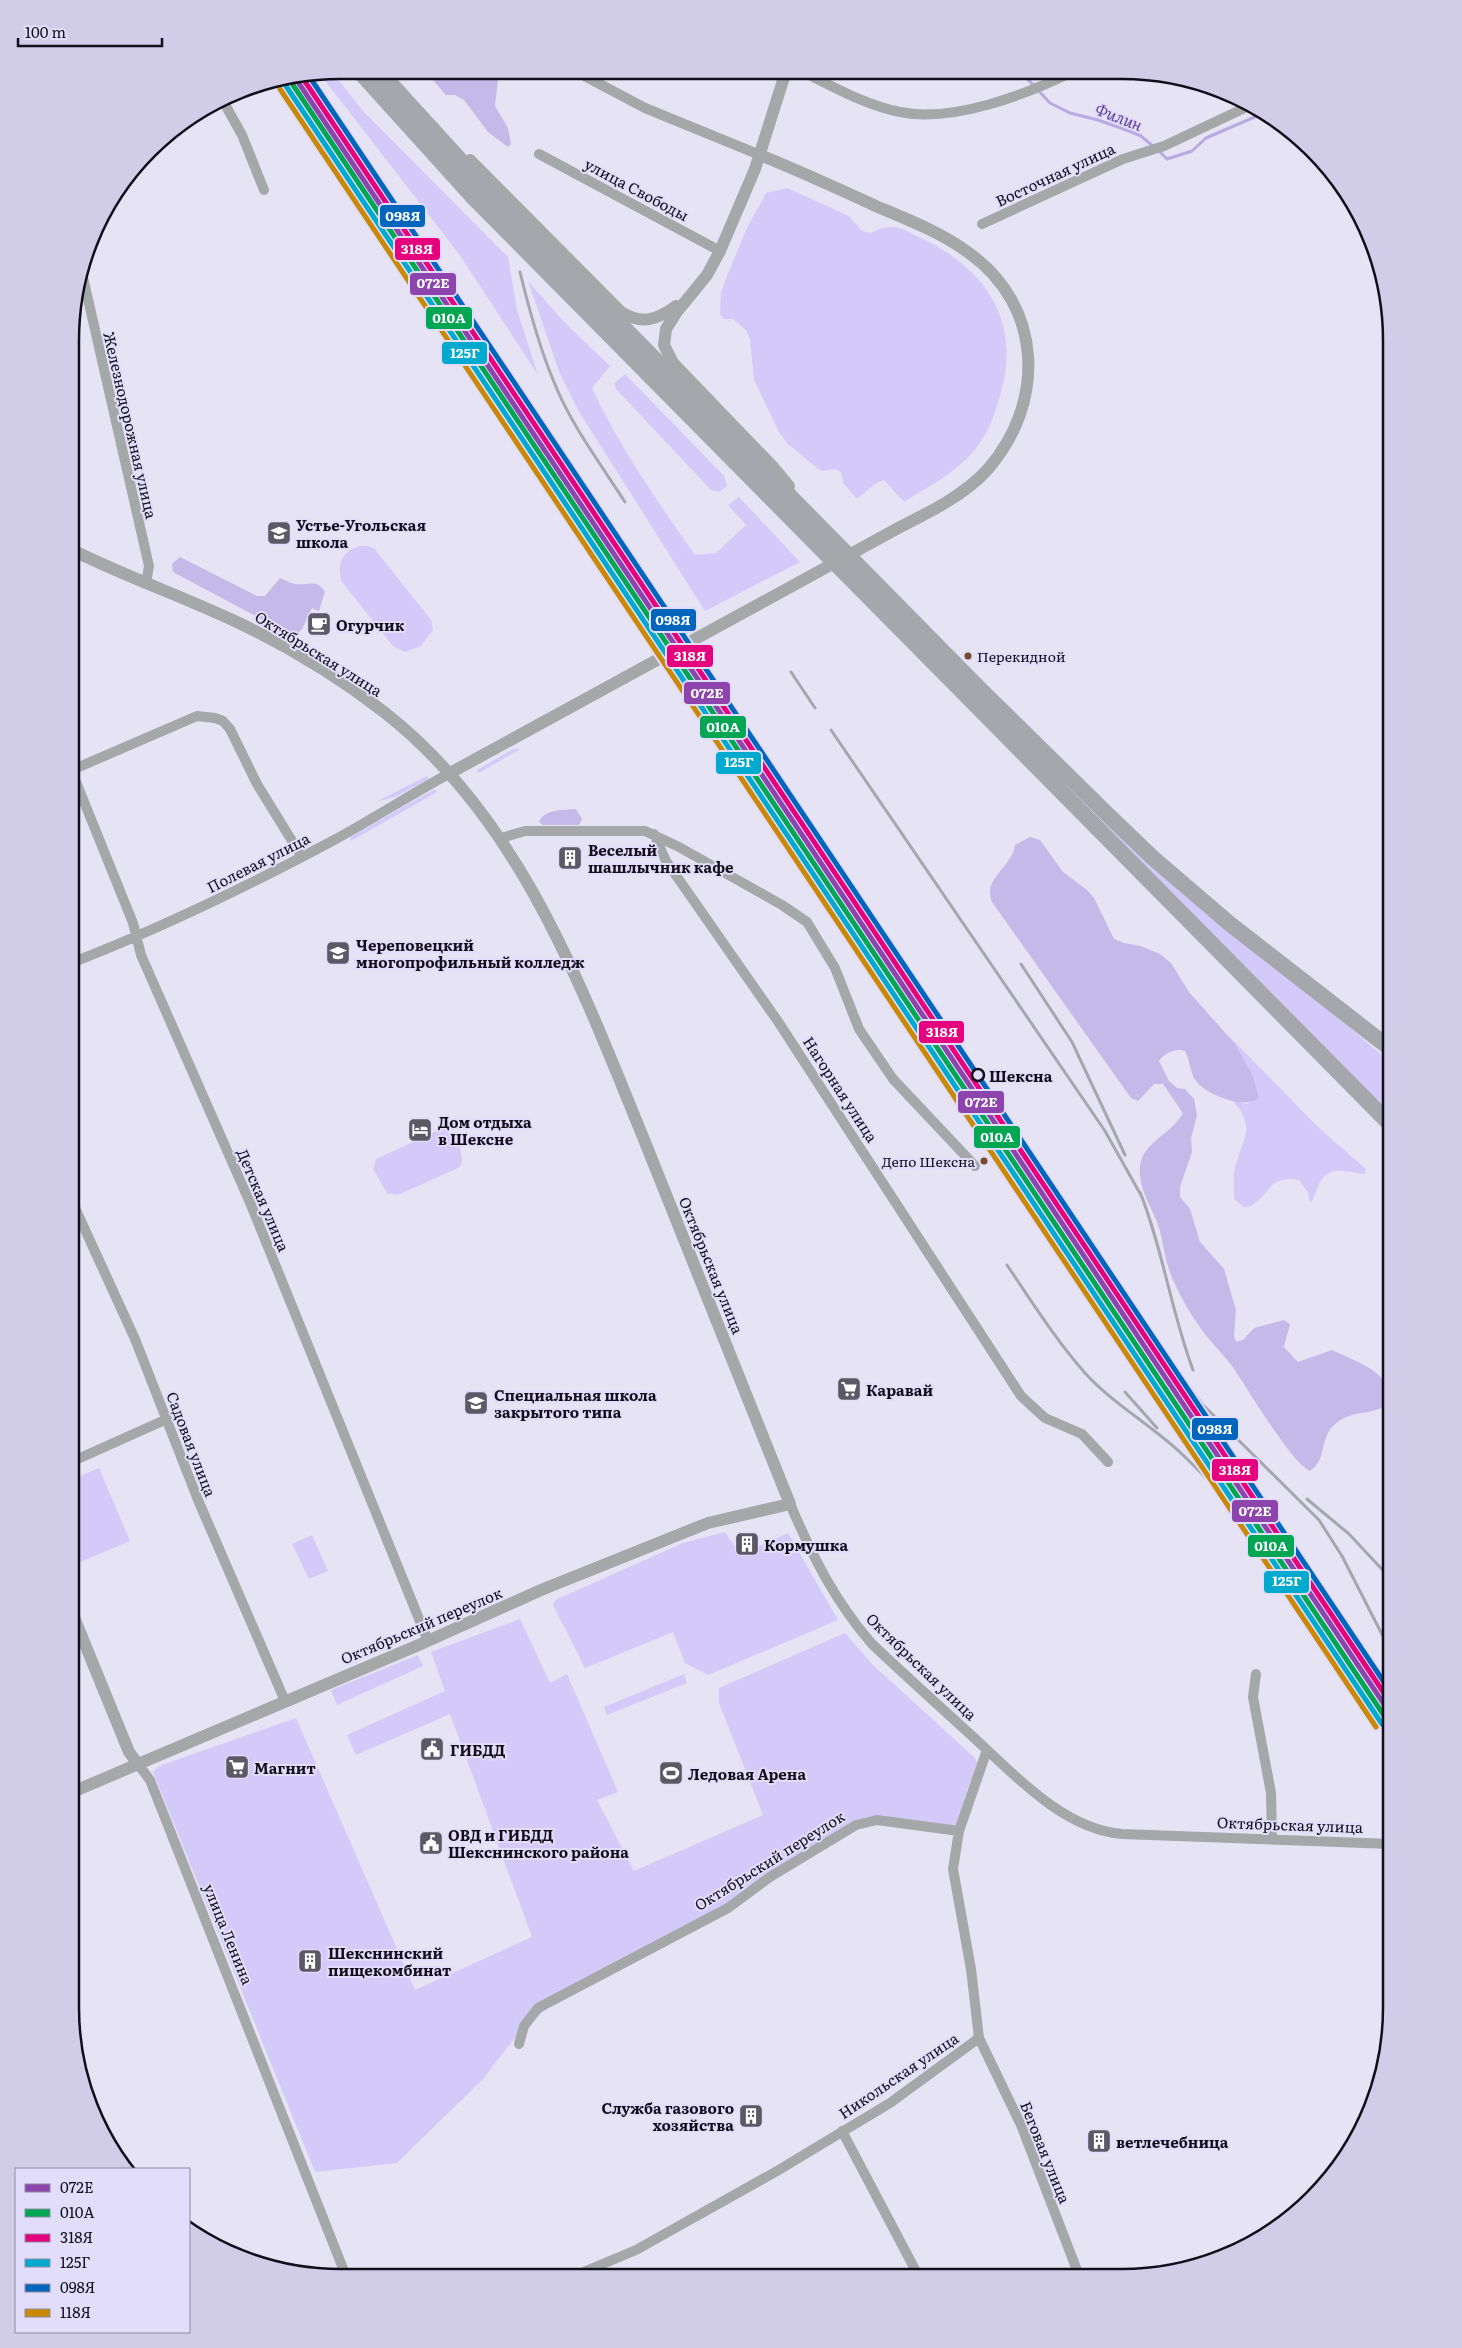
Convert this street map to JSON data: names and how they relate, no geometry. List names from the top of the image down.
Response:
{
  "streets": {
    "street": [
      "Восточная улица",
      "улица Свободы",
      "Железнодорожная улица",
      "Октябрьская улица",
      "Полевая улица",
      "Нагорная улица",
      "Детская улица",
      "Садовая улица",
      "Октябрьский переулок",
      "улица Ленина",
      "Никольская улица",
      "Беговая улица"
    ]
  },
  "crossings": [
    ["Железнодорожная улица", "Октябрьская улица"],
    ["Октябрьская улица", "Полевая улица"],
    ["Октябрьская улица", "Октябрьский переулок"],
    ["Октябрьская улица", "Никольская улица"],
    ["Полевая улица", "Детская улица"],
    ["Детская улица", "Октябрьский переулок"],
    ["Садовая улица", "Октябрьский переулок"],
    ["Октябрьский переулок", "улица Ленина"],
    ["Октябрьский переулок", "Никольская улица"],
    ["Никольская улица", "Беговая улица"]
  ],
  "water": ["Филин"],
  "places": {
    "school or university": ["Устье-Угольская школа", "Череповецкий многопрофильный колледж", "Специальная школа закрытого типа"],
    "cafe": ["Огурчик"],
    "other": ["Перекидной", "Шексна", "Депо Шексна"],
    "building": [
      "Веселый шашлычник кафе",
      "Кормушка",
      "Шекснинский пищекомбинат",
      "Служба газового хозяйства",
      "ветлечебница"
    ],
    "hotel": ["Дом отдыха в Шекснe"],
    "supermarket": ["Каравай", "Магнит"],
    "public building": ["ГИБДД", "ОВД и ГИБДД Шекснинского района"],
    "sports": ["Ледовая Арена"]
  },
  "lines": [
    "transit line 098Я",
    "transit line 318Я",
    "transit line 072Е",
    "transit line 010А",
    "transit line 125Г",
    "transit line 118Я"
  ],
  "legend": [
    "072Е",
    "010А",
    "318Я",
    "125Г",
    "098Я",
    "118Я"
  ],
  "scale_bar": "100 m"
}
